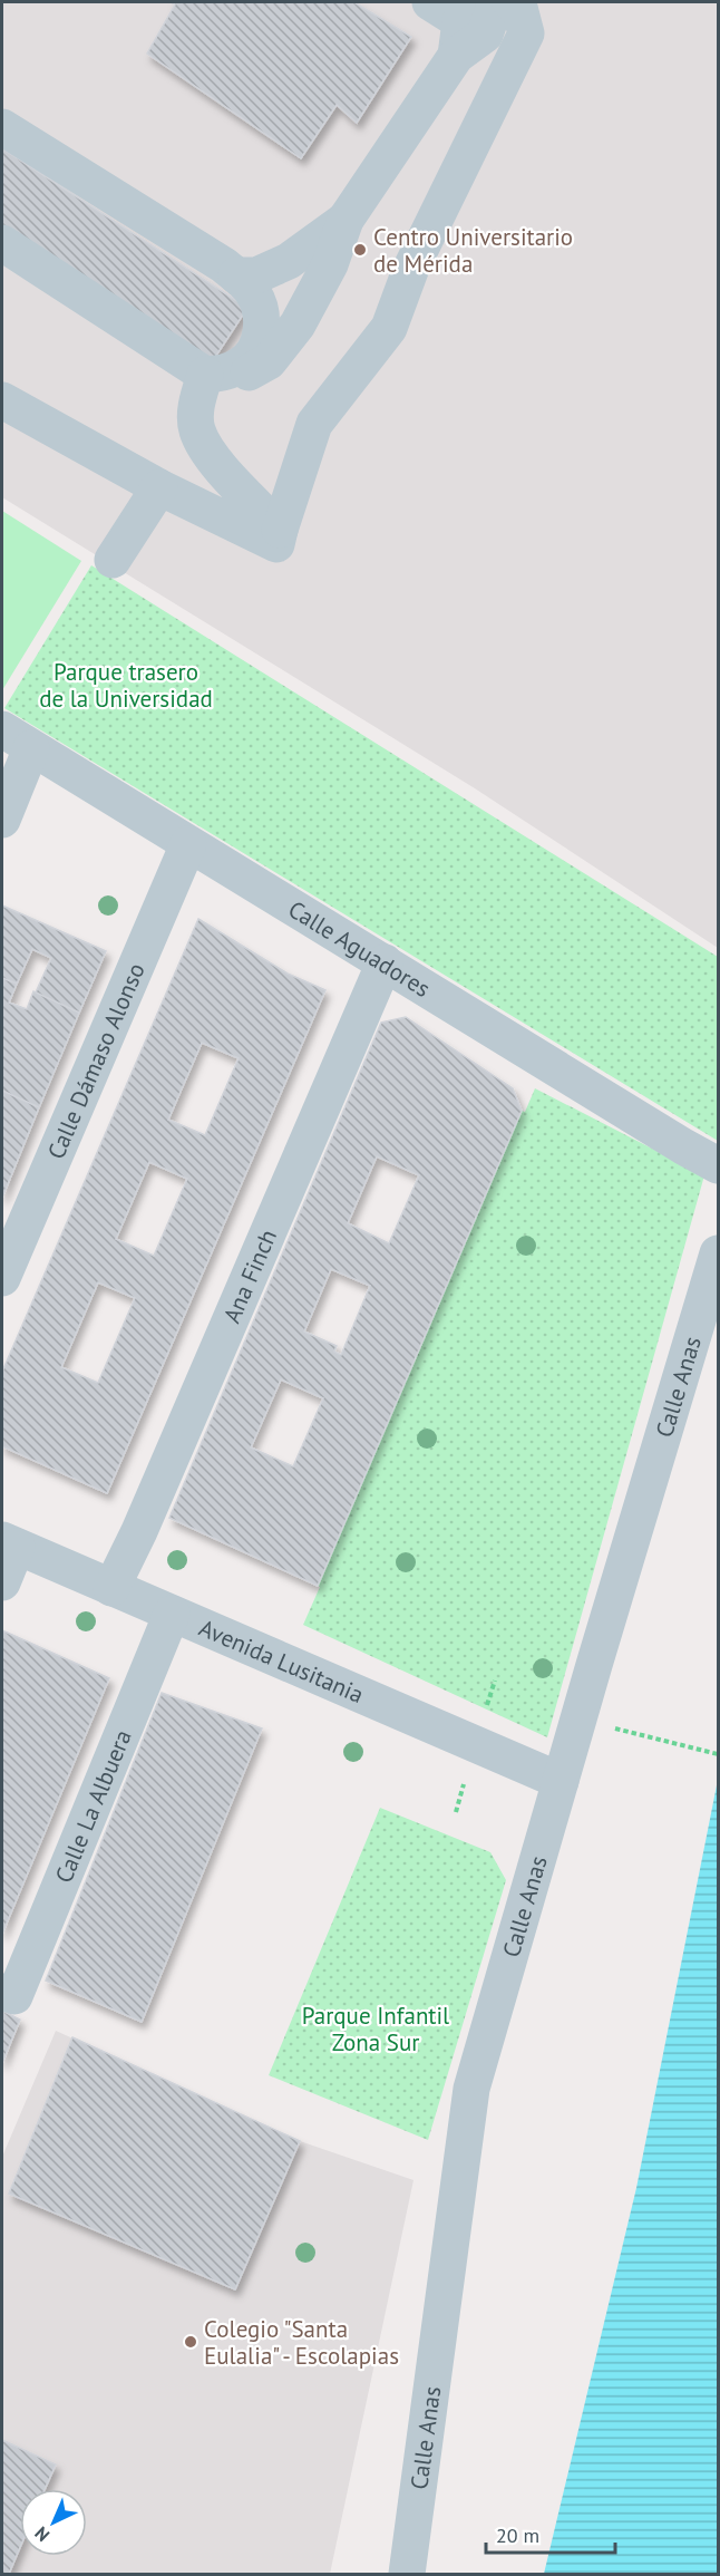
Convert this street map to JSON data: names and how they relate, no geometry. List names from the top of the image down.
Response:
{
  "streets": {
    "street": [
      "Calle Aguadores",
      "Calle Dámaso Alonso",
      "Ana Finch",
      "Calle Anas",
      "Avenida Lusitania",
      "Calle La Albuera"
    ]
  },
  "crossings": [
    ["Calle Aguadores", "Calle Dámaso Alonso"],
    ["Calle Aguadores", "Ana Finch"],
    ["Ana Finch", "Avenida Lusitania"],
    ["Calle Anas", "Avenida Lusitania"],
    ["Avenida Lusitania", "Calle La Albuera"]
  ],
  "parks": ["Parque trasero de la Universidad", "Parque Infantil Zona Sur"],
  "places": ["Centro Universitario de Mérida", "Colegio \"Santa Eulalia\" - Escolapias"],
  "scale_bar": "20 m",
  "north": "bottom left"
}
